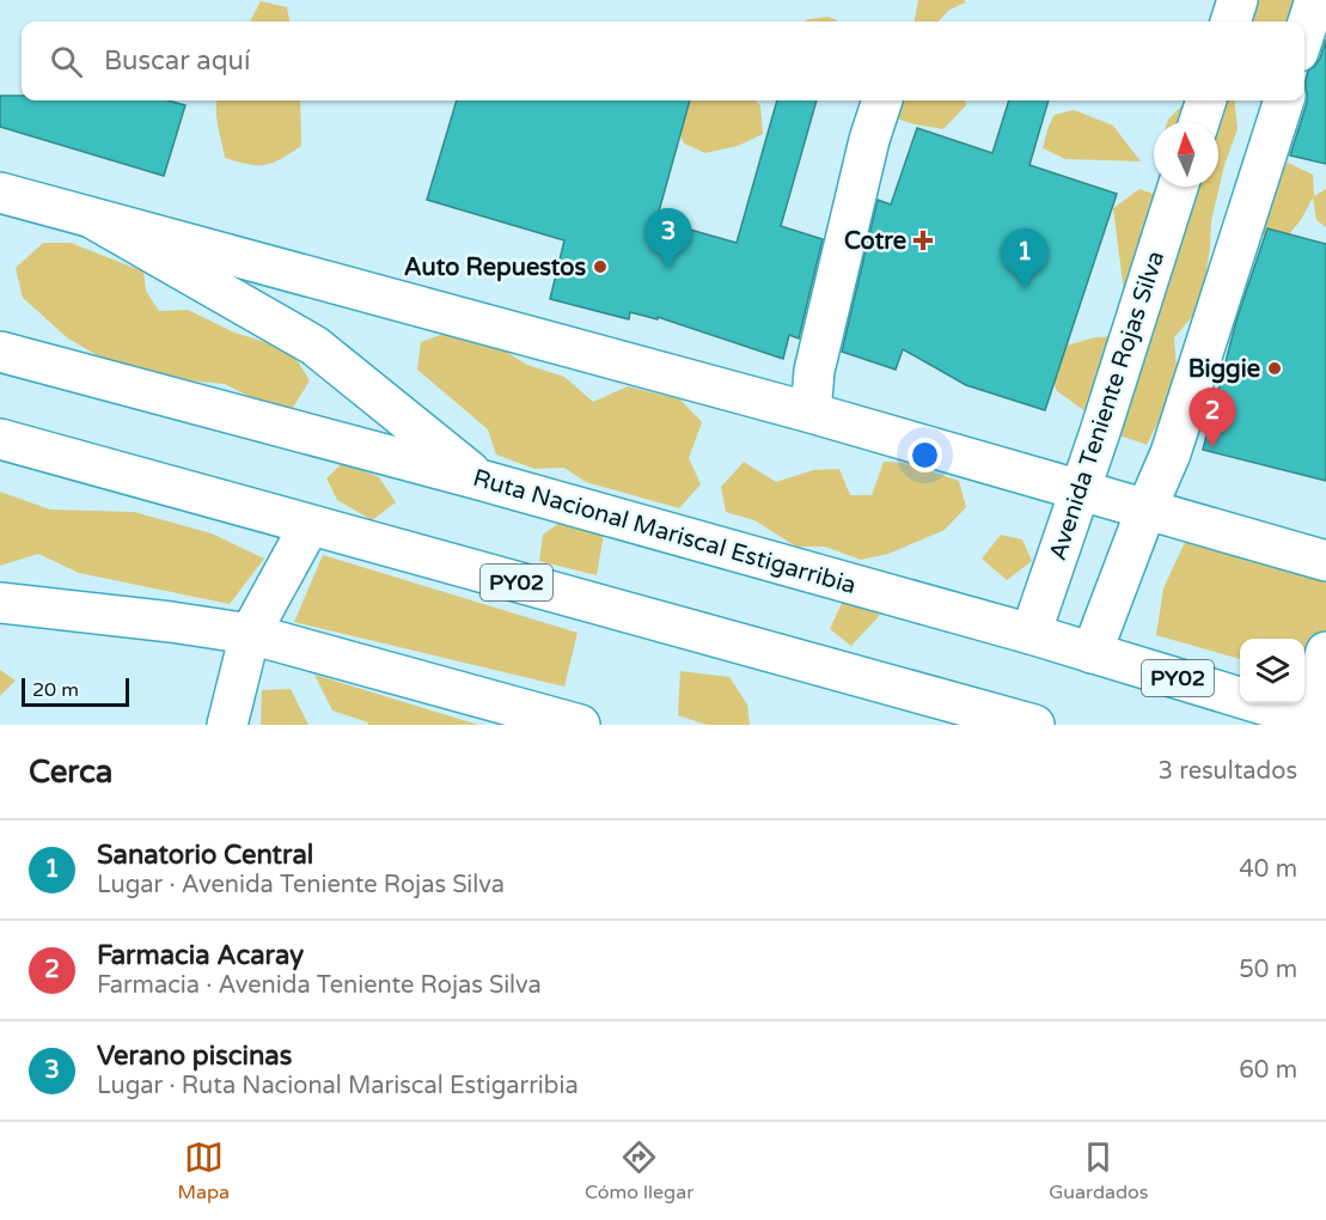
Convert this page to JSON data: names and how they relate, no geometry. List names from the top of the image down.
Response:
{
  "streets": {
    "main road": ["Avenida Teniente Rojas Silva", "Ruta Nacional Mariscal Estigarribia", "PY02"]
  },
  "crossings": [
    ["Avenida Teniente Rojas Silva", "Ruta Nacional Mariscal Estigarribia"]
  ],
  "places": {
    "health": ["Cotre"],
    "other": ["Auto Repuestos", "Biggie"]
  },
  "scale_bar": "20 m",
  "north": "top",
  "page": {
    "search": "Buscar aquí",
    "pins": ["3", "1", "2"],
    "scale": "20 m",
    "heading": ["Cerca", "3 resultados"],
    "list": [
      {
        "mark": "1",
        "name": "Sanatorio Central",
        "note": "Lugar · Avenida Teniente Rojas Silva",
        "value": "40 m"
      },
      {
        "mark": "2",
        "name": "Farmacia Acaray",
        "note": "Farmacia · Avenida Teniente Rojas Silva",
        "value": "50 m"
      },
      {
        "mark": "3",
        "name": "Verano piscinas",
        "note": "Lugar · Ruta Nacional Mariscal Estigarribia",
        "value": "60 m"
      }
    ],
    "nav": ["Mapa", "Cómo llegar", "Guardados"]
  }
}
